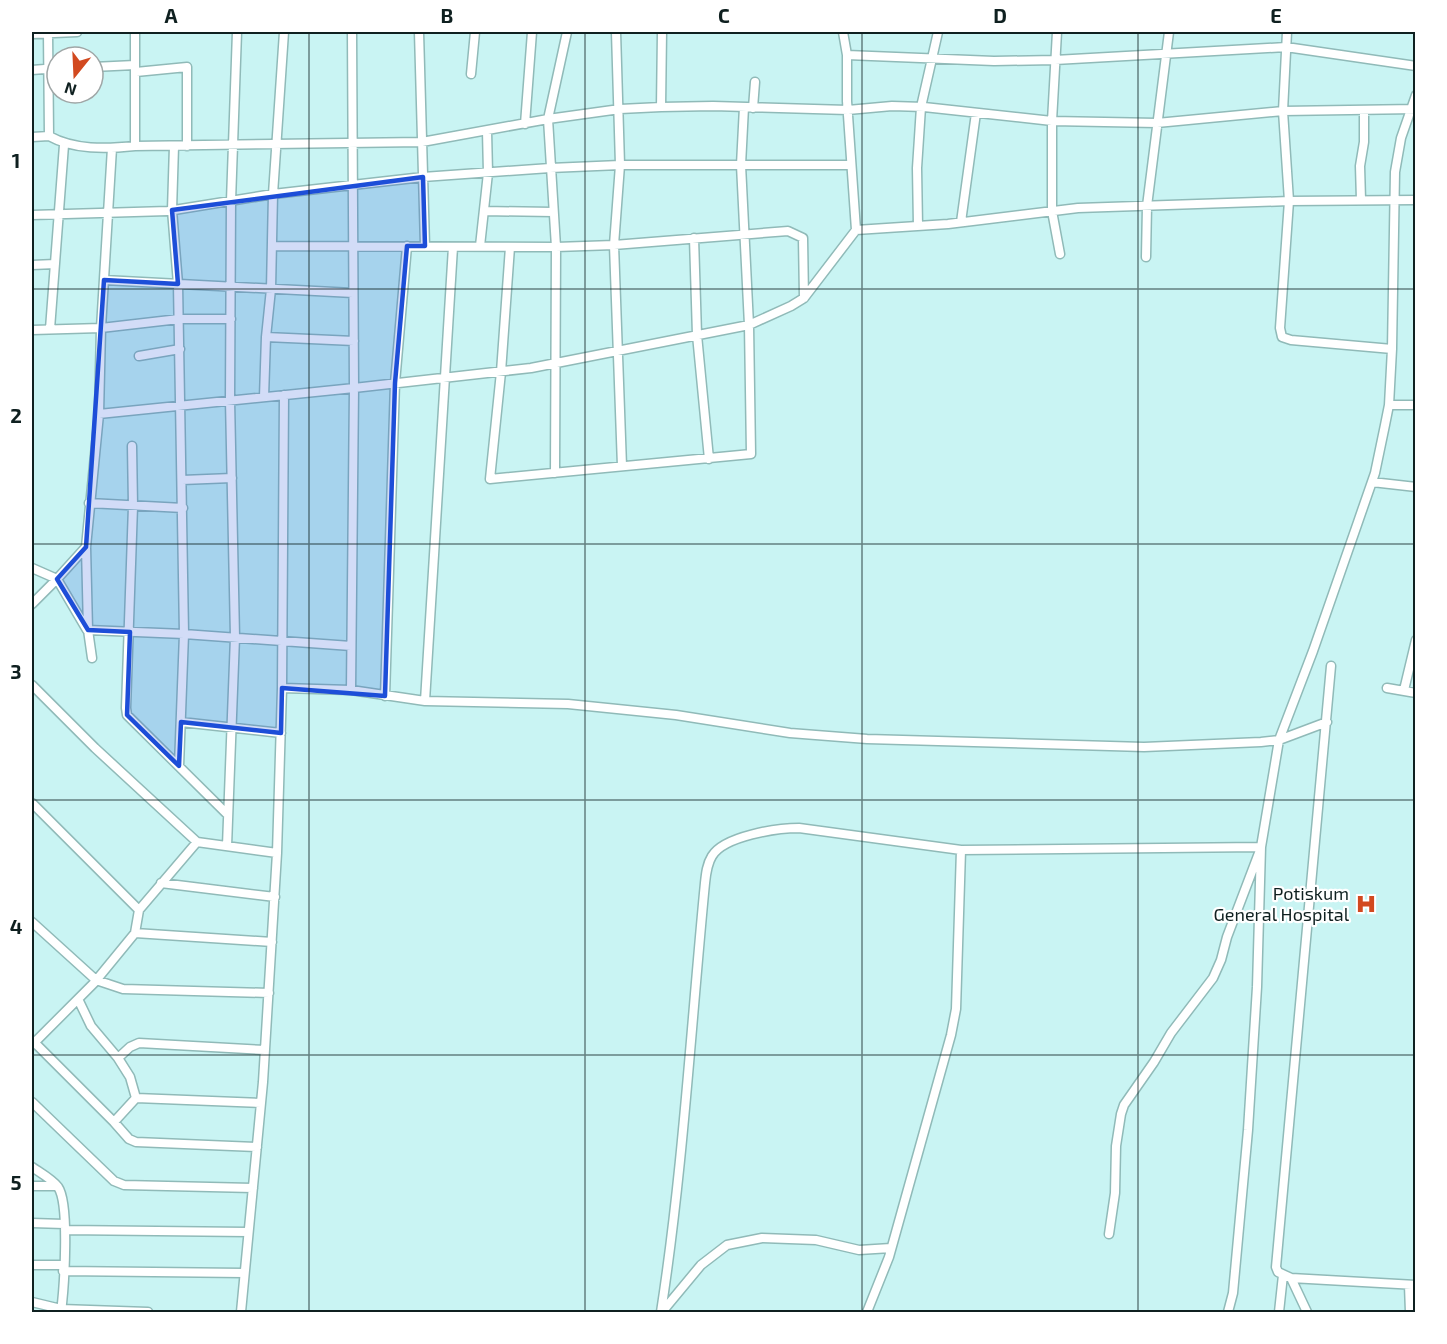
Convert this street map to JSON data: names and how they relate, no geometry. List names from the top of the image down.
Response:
{
  "places": {
    "hospital": ["Potiskum General Hospital"]
  },
  "north": "bottom",
  "grid": {
    "columns": [
      "A",
      "B",
      "C",
      "D",
      "E"
    ],
    "rows": [
      "1",
      "2",
      "3",
      "4",
      "5"
    ]
  }
}
